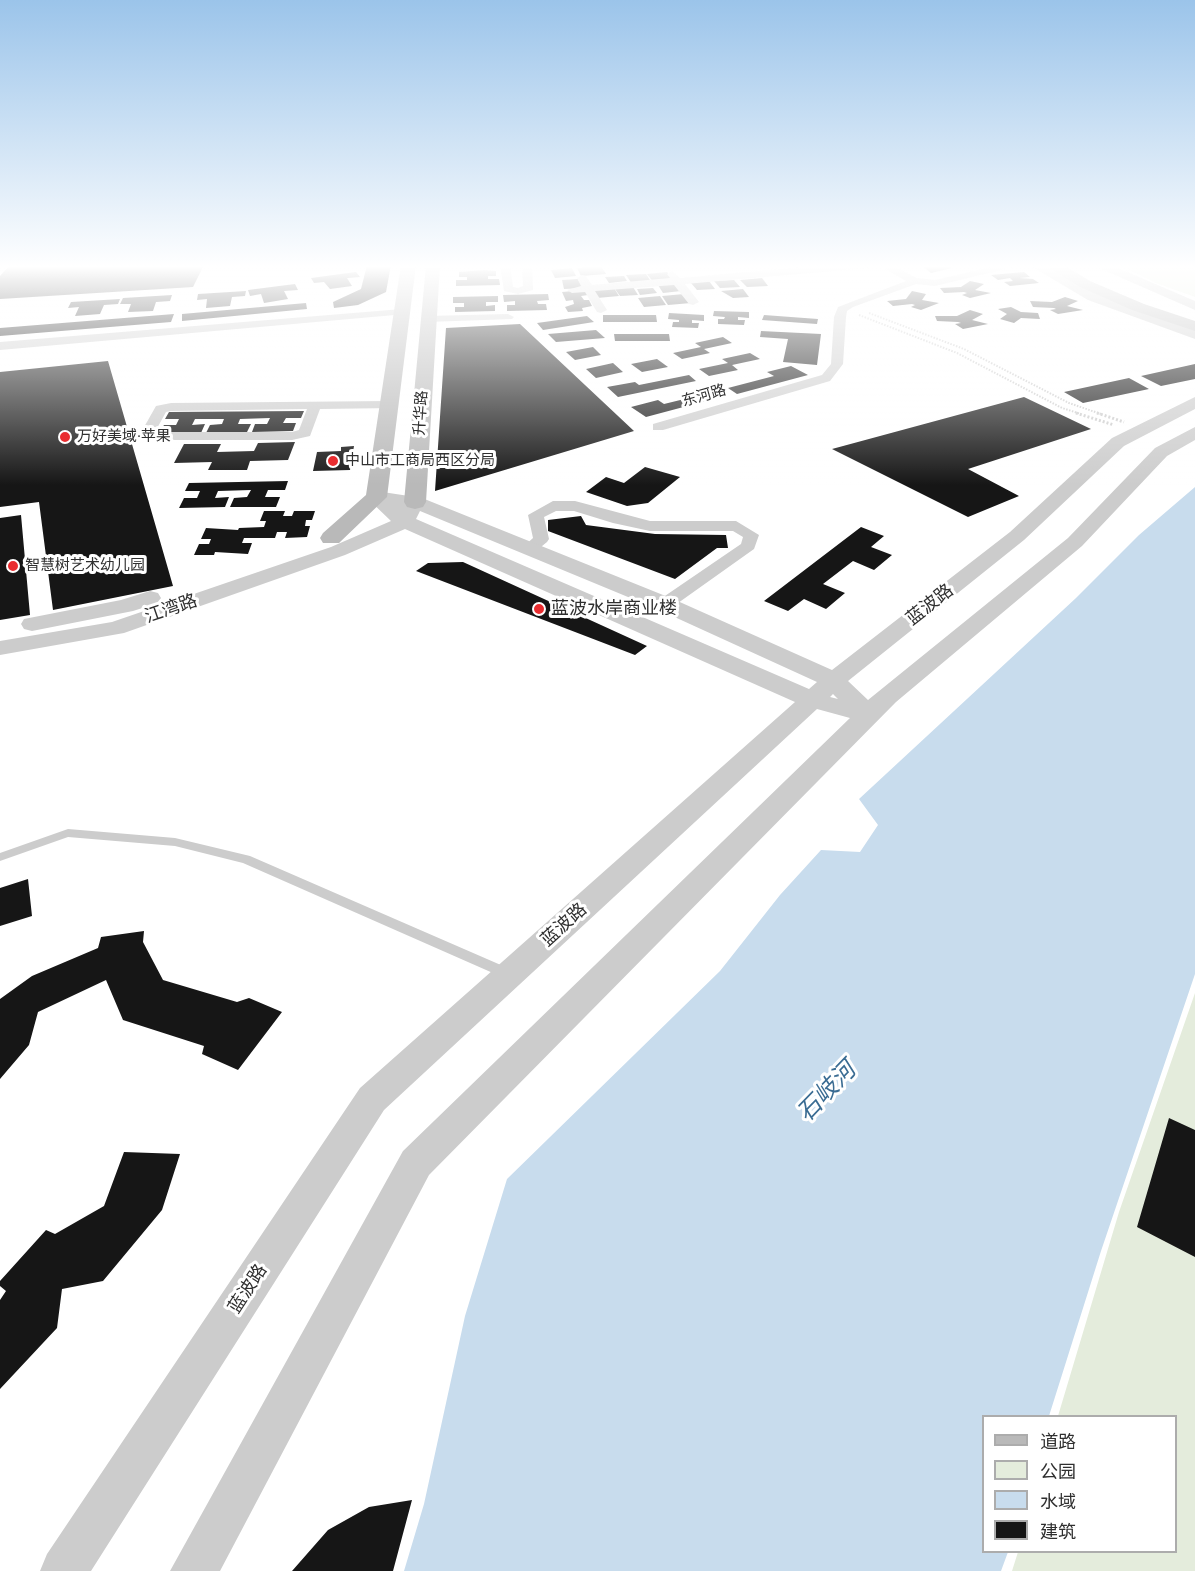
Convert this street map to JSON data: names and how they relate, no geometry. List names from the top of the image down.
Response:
{
  "streets": {
    "main road": ["升华路"],
    "street": ["东河路", "蓝波路", "江湾路"]
  },
  "water": ["石岐河"],
  "places": [
    "万好美域·苹果",
    "中山市工商局西区分局",
    "智慧树艺术幼儿园",
    "蓝波水岸商业楼"
  ],
  "legend": [
    "道路",
    "公园",
    "水域",
    "建筑"
  ]
}
